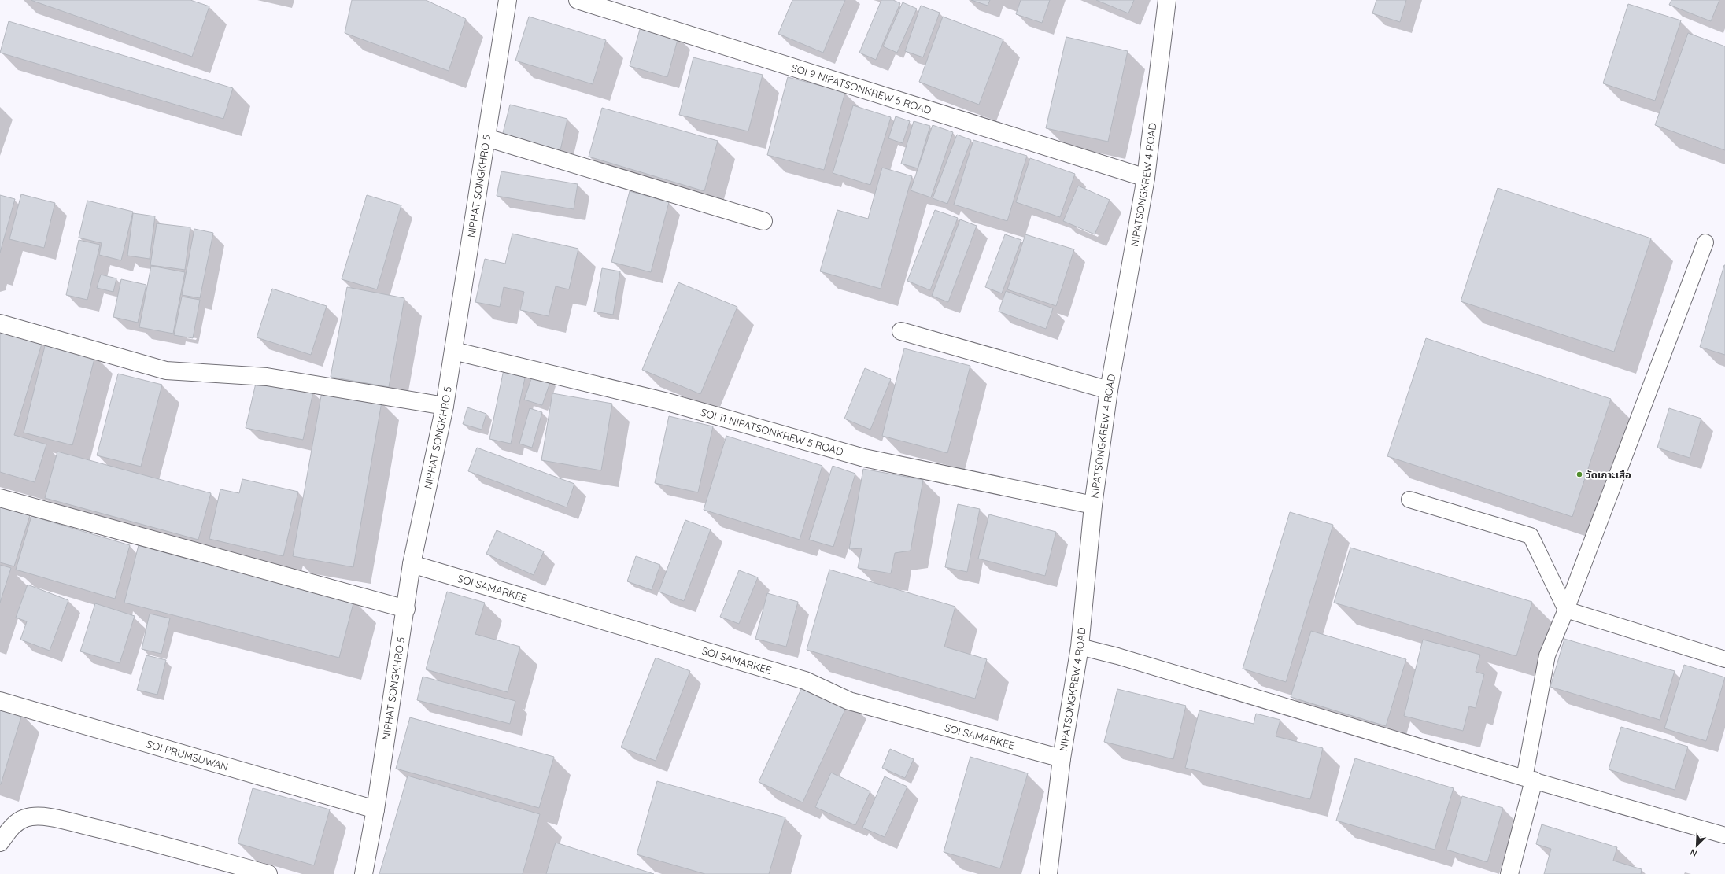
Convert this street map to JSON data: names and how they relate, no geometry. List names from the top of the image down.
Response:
{
  "streets": {
    "street": [
      "SOI 9 NIPATSONKREW 5 ROAD",
      "NIPATSONGKREW 4 ROAD",
      "NIPHAT SONGKHRO 5",
      "SOI 11 NIPATSONKREW 5 ROAD",
      "SOI SAMARKEE",
      "SOI PRUMSUWAN"
    ]
  },
  "crossings": [
    ["SOI 9 NIPATSONKREW 5 ROAD", "NIPATSONGKREW 4 ROAD"],
    ["NIPATSONGKREW 4 ROAD", "SOI 11 NIPATSONKREW 5 ROAD"],
    ["NIPATSONGKREW 4 ROAD", "SOI SAMARKEE"],
    ["NIPHAT SONGKHRO 5", "SOI 11 NIPATSONKREW 5 ROAD"],
    ["NIPHAT SONGKHRO 5", "SOI SAMARKEE"],
    ["NIPHAT SONGKHRO 5", "SOI PRUMSUWAN"]
  ],
  "places": ["วัดเกาะเสือ"],
  "north": "bottom left"
}
